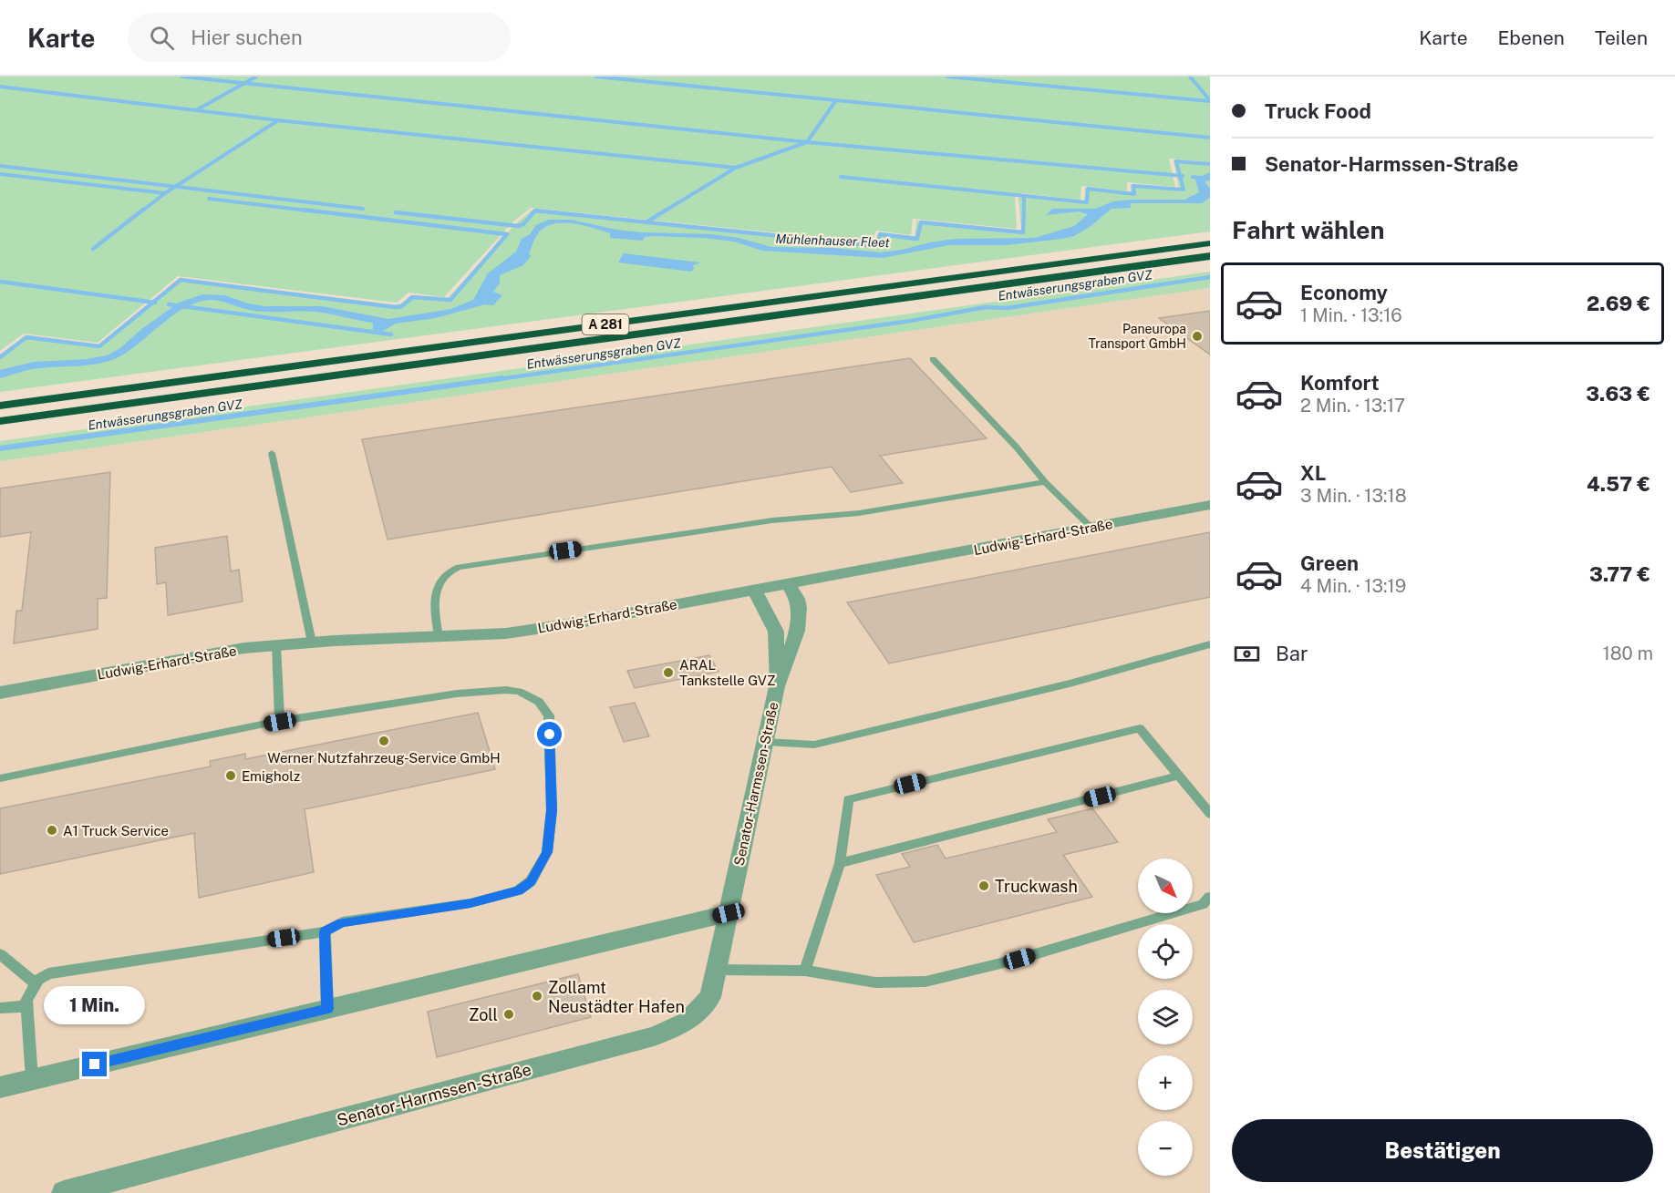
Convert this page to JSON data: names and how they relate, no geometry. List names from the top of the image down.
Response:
{
  "streets": {
    "highway": ["A 281"],
    "street": ["Ludwig-Erhard-Straße", "Senator-Harmssen-Straße"]
  },
  "crossings": [
    ["Ludwig-Erhard-Straße", "Senator-Harmssen-Straße"]
  ],
  "water": ["Mühlenhauser Fleet", "Entwässerungsgraben GVZ"],
  "places": [
    "Paneuropa Transport GmbH",
    "ARAL Tankstelle GVZ",
    "Werner Nutzfahrzeug-Service GmbH",
    "Emigholz",
    "A1 Truck Service",
    "Truckwash",
    "Zollamt Neustädter Hafen",
    "Zoll"
  ],
  "north": "bottom right",
  "page": {
    "header": "Karte",
    "search": "Hier suchen",
    "nav": ["Karte", "Ebenen", "Teilen"],
    "banner": ["Truck Food", "Senator-Harmssen-Straße"],
    "heading": "Fahrt wählen",
    "list": [
      {
        "name": "Economy",
        "note": "1 Min. · 13:16",
        "value": "2.69 €"
      },
      {
        "name": "Komfort",
        "note": "2 Min. · 13:17",
        "value": "3.63 €"
      },
      {
        "name": "XL",
        "note": "3 Min. · 13:18",
        "value": "4.57 €"
      },
      {
        "name": "Green",
        "note": "4 Min. · 13:19",
        "value": "3.77 €"
      }
    ],
    "pay": ["Bar", "180 m"],
    "map_buttons": ["+", "−"],
    "bubble": "1 Min.",
    "buttons": "Bestätigen"
  }
}
